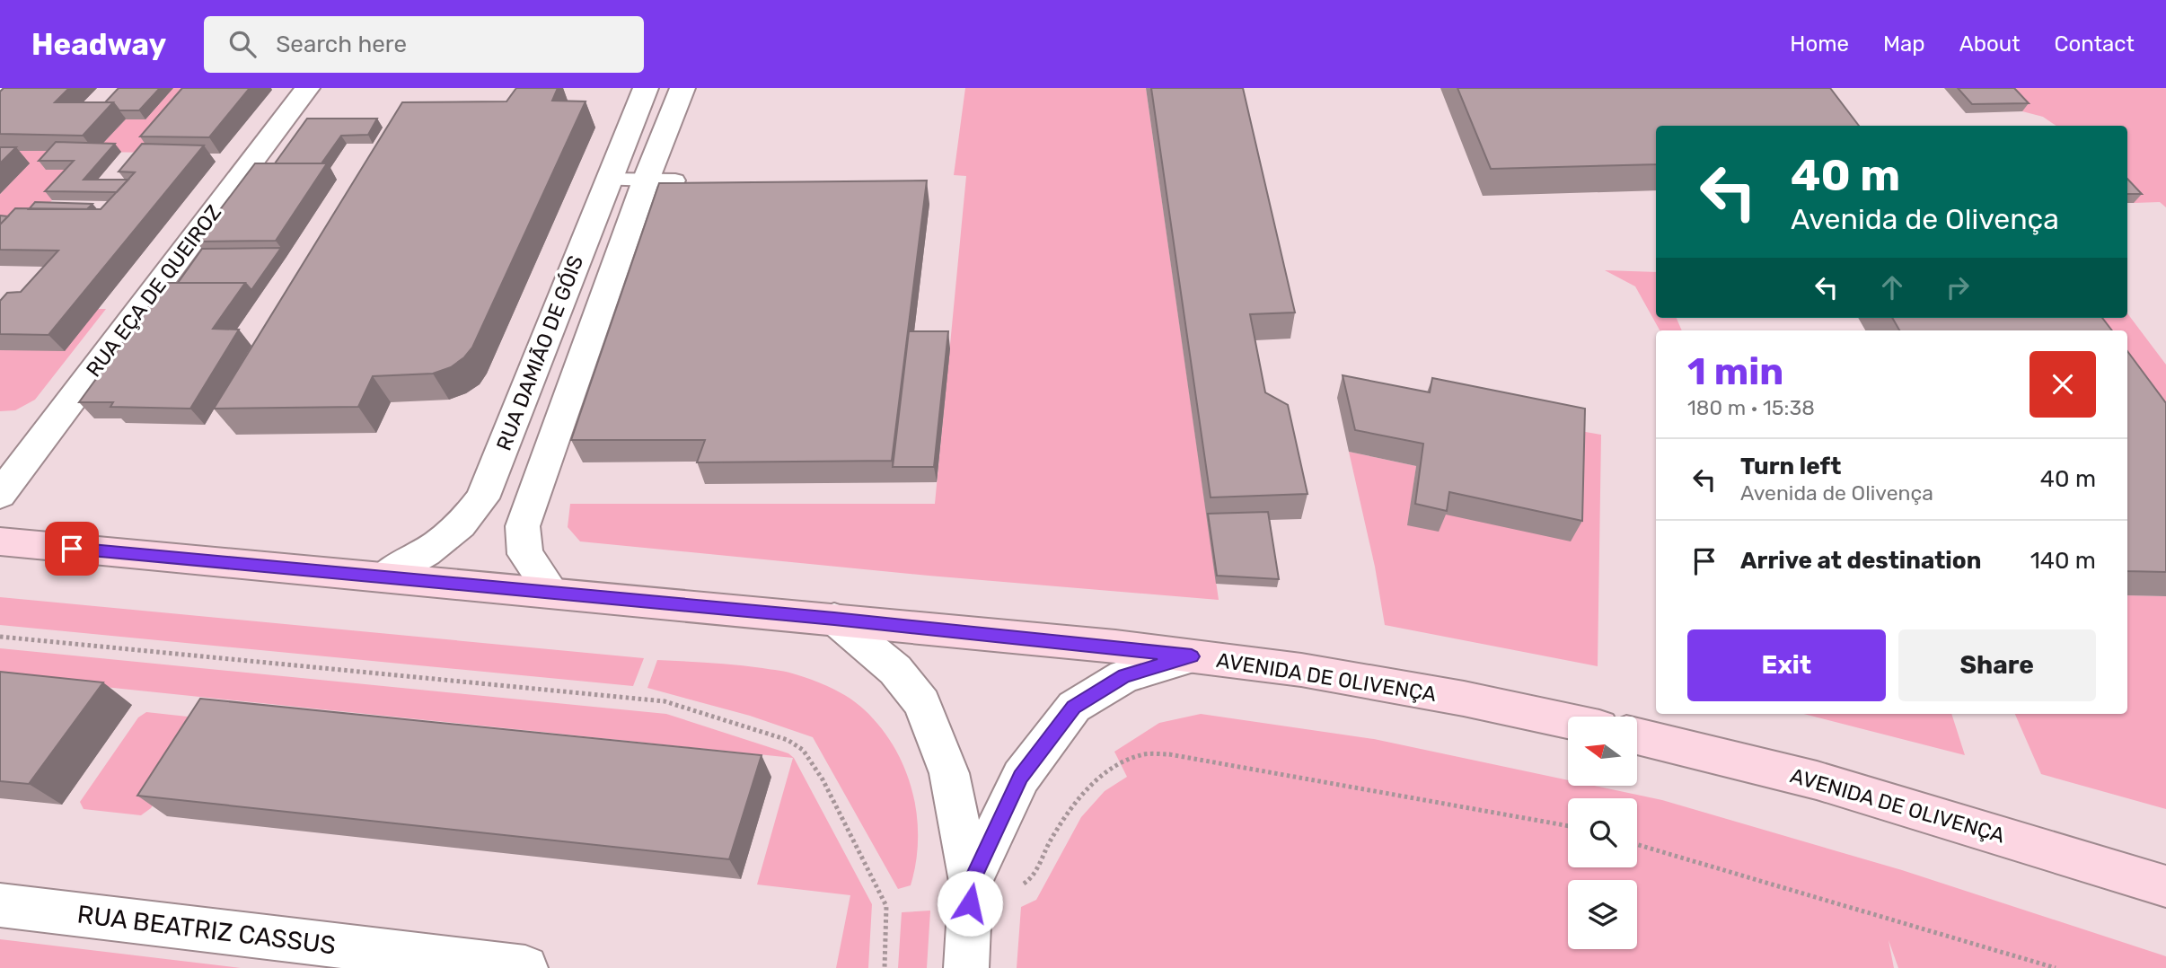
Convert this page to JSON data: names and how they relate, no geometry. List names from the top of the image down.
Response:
{
  "streets": {
    "main road": ["AVENIDA DE OLIVENÇA"],
    "street": ["RUA EÇA DE QUEIROZ", "RUA DAMIÃO DE GÓIS", "RUA BEATRIZ CASSUS"]
  },
  "crossings": [
    ["RUA DAMIÃO DE GÓIS", "AVENIDA DE OLIVENÇA"]
  ],
  "north": "left",
  "page": {
    "header": "Headway",
    "search": "Search here",
    "nav": [
      "Home",
      "Map",
      "About",
      "Contact"
    ],
    "turn": ["40 m", "Avenida de Olivença"],
    "heading": ["1 min", "180 m · 15:38"],
    "list": [
      {
        "name": "Turn left",
        "note": "Avenida de Olivença",
        "value": "40 m"
      },
      {
        "name": "Arrive at destination",
        "value": "140 m"
      }
    ],
    "buttons": ["Exit", "Share"]
  }
}
